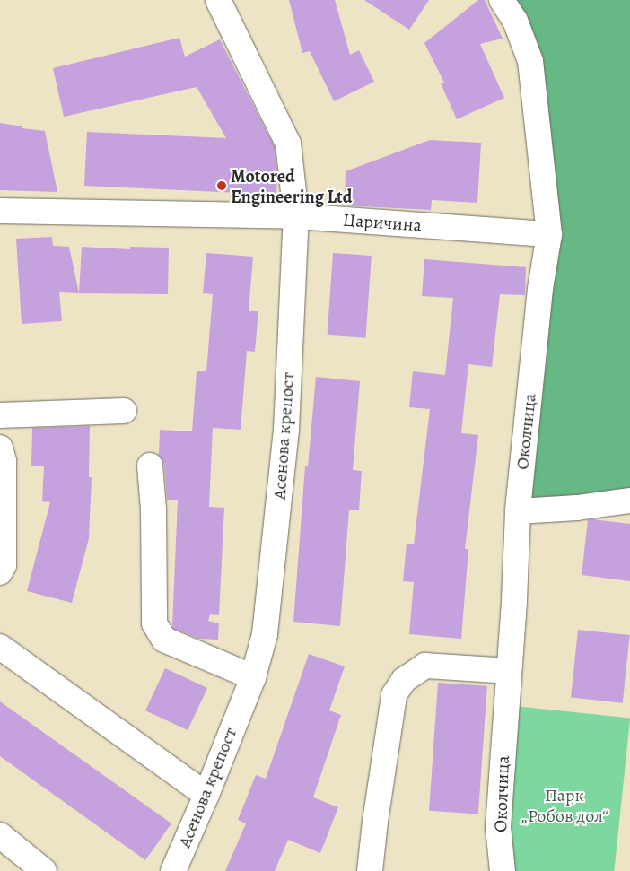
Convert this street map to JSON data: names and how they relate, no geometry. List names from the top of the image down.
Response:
{
  "streets": {
    "street": ["Царичина", "Околчица", "Асенова крепост"]
  },
  "crossings": [
    ["Царичина", "Околчица"],
    ["Царичина", "Асенова крепост"]
  ],
  "parks": ["Парк „Робов дол“"],
  "places": ["Motored Engineering Ltd"]
}
